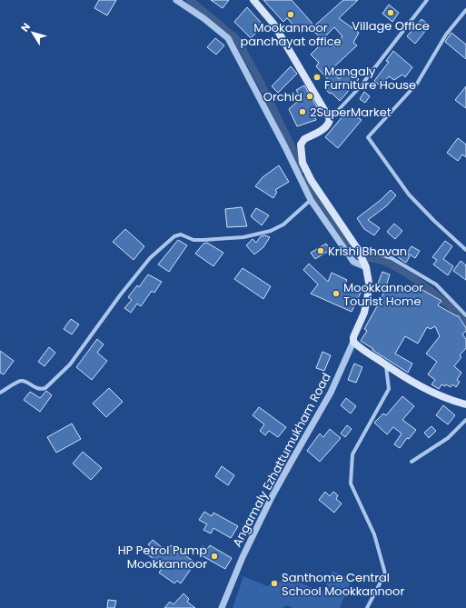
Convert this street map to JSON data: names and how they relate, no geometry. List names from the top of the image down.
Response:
{
  "streets": {
    "street": ["Angamaly Ezhattumukham Road"]
  },
  "places": [
    "Village Office",
    "Mookannoor panchayat office",
    "Mangaly Furniture House",
    "Orchid",
    "2SuperMarket",
    "Krishi Bhavan",
    "Mookkannoor Tourist Home",
    "HP Petrol Pump Mookkannoor",
    "Santhome Central School Mookkannoor"
  ],
  "north": "top left"
}
